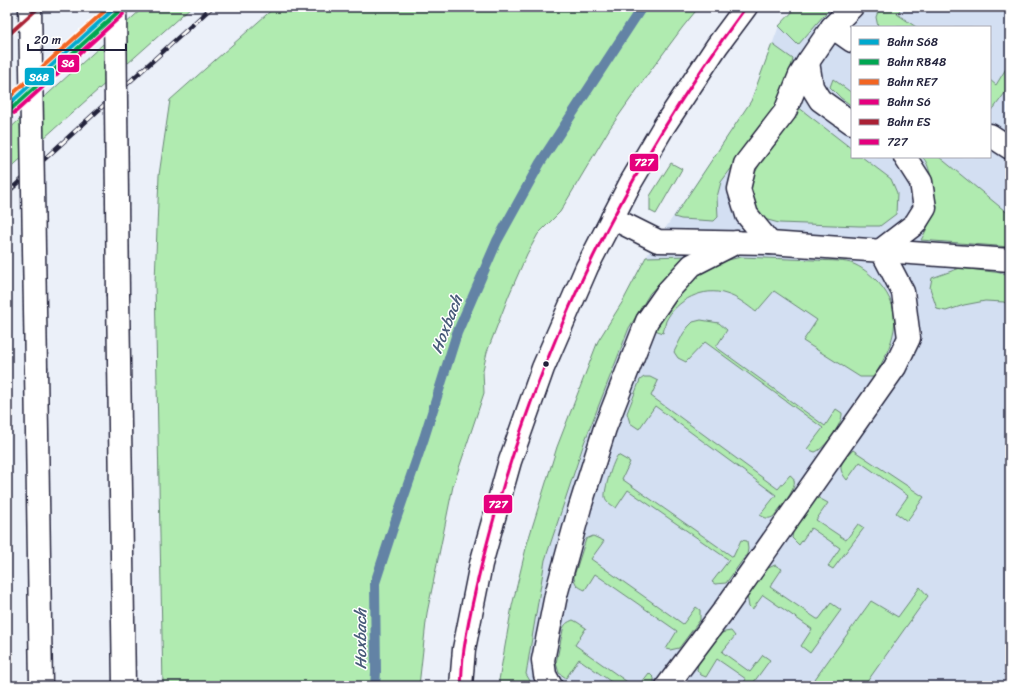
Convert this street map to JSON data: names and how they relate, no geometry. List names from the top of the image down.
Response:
{
  "water": ["Hoxbach"],
  "lines": [
    "rail line S68",
    "rail line RE7",
    "rail line ES",
    "transit line 727",
    "rail line RB48",
    "rail line S6"
  ],
  "legend": [
    "Bahn S68",
    "Bahn RB48",
    "Bahn RE7",
    "Bahn S6",
    "Bahn ES",
    "727"
  ],
  "scale_bar": "20 m"
}
